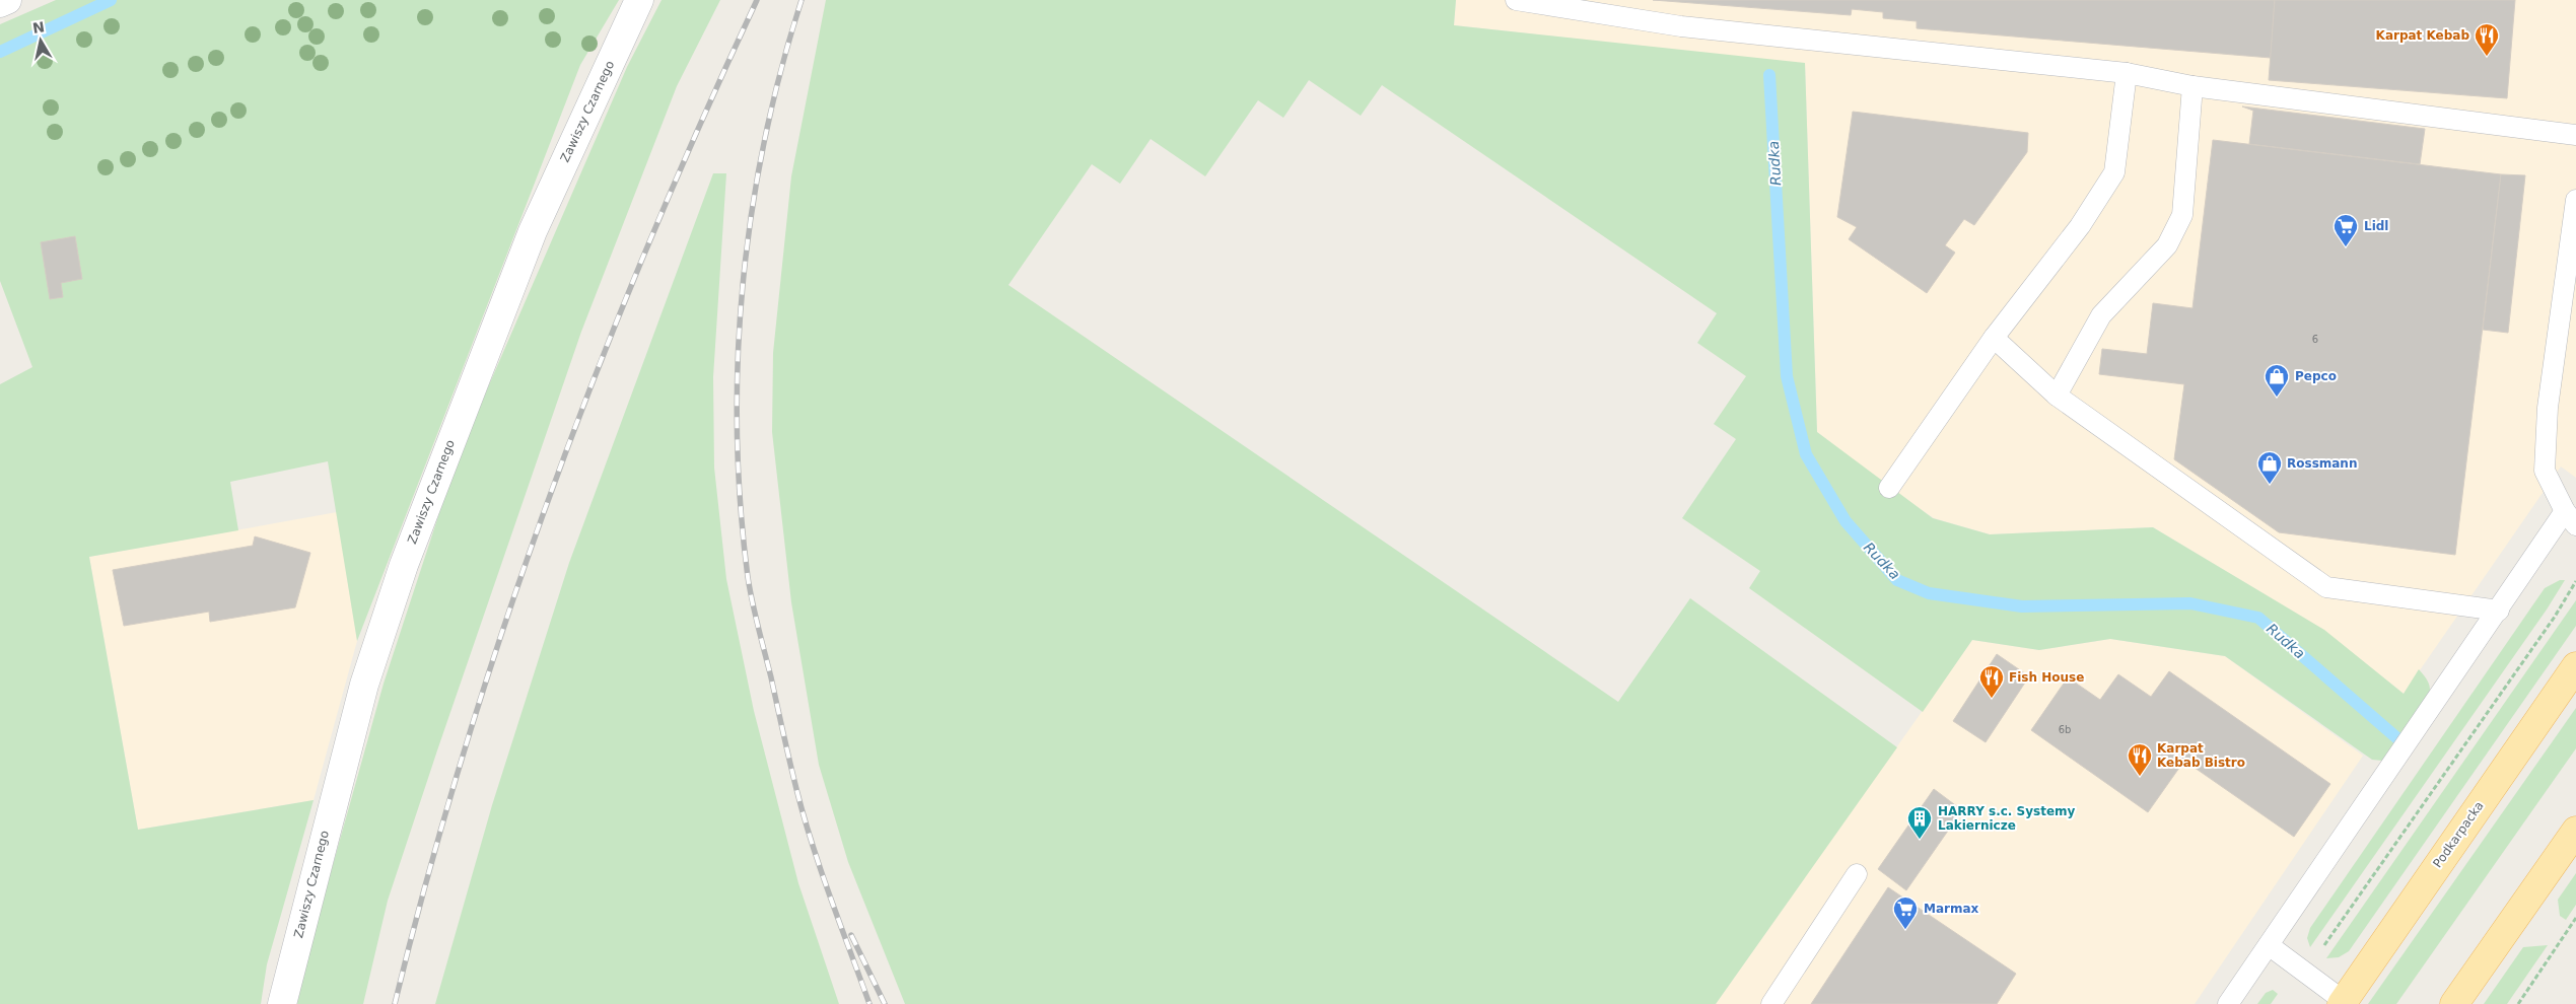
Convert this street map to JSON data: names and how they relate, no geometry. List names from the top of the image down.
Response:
{
  "streets": {
    "main road": ["Podkarpacka"],
    "street": ["Zawiszy Czarnego"]
  },
  "water": ["Rudka"],
  "places": {
    "restaurant": ["Karpat Kebab", "Fish House", "Karpat Kebab Bistro"],
    "supermarket": ["Lidl", "Marmax"],
    "shop": ["Pepco", "Rossmann"],
    "building": ["HARRY s.c. Systemy Lakiernicze"]
  },
  "house_numbers": ["6", "6b"],
  "north": "top"
}
